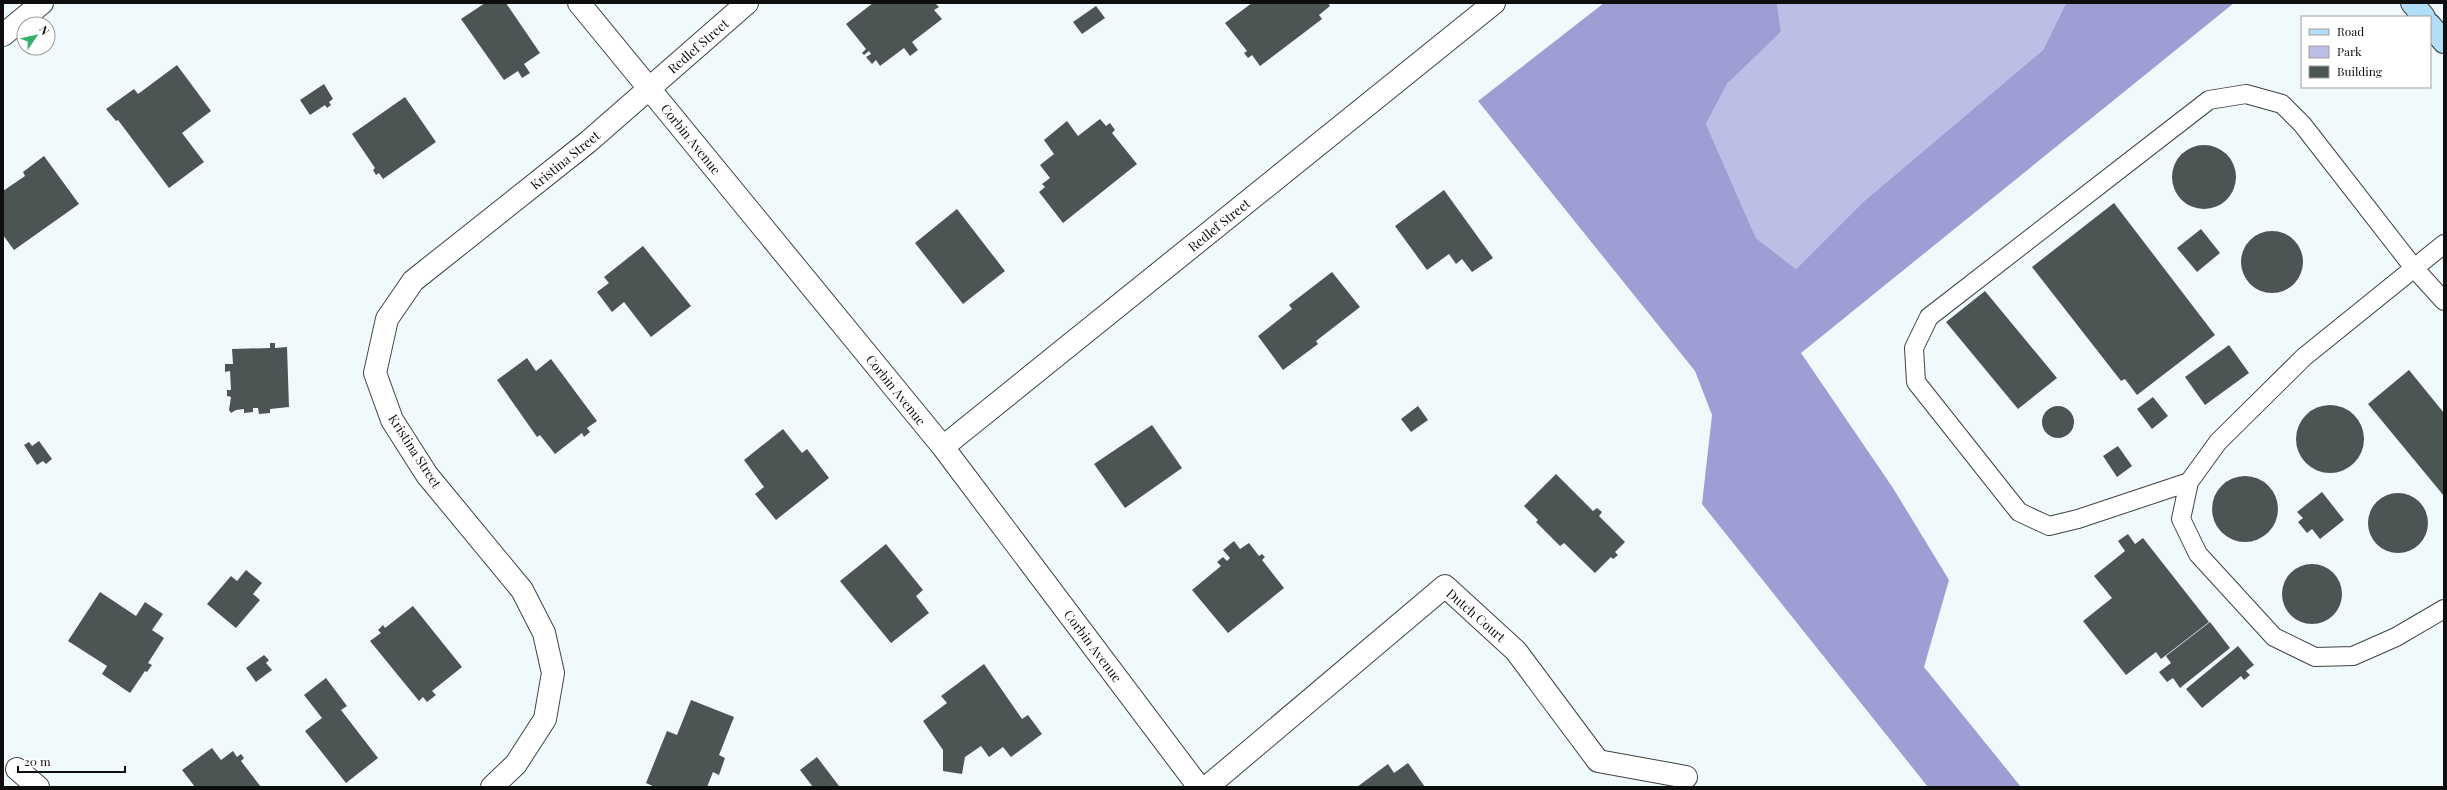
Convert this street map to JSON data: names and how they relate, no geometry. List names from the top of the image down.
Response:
{
  "streets": {
    "street": [
      "Redlef Street",
      "Corbin Avenue",
      "Kristina Street",
      "Dutch Court"
    ]
  },
  "crossings": [
    ["Redlef Street", "Corbin Avenue"],
    ["Redlef Street", "Kristina Street"],
    ["Corbin Avenue", "Kristina Street"]
  ],
  "legend": ["Road", "Park", "Building"],
  "scale_bar": "20 m",
  "north": "top right"
}
